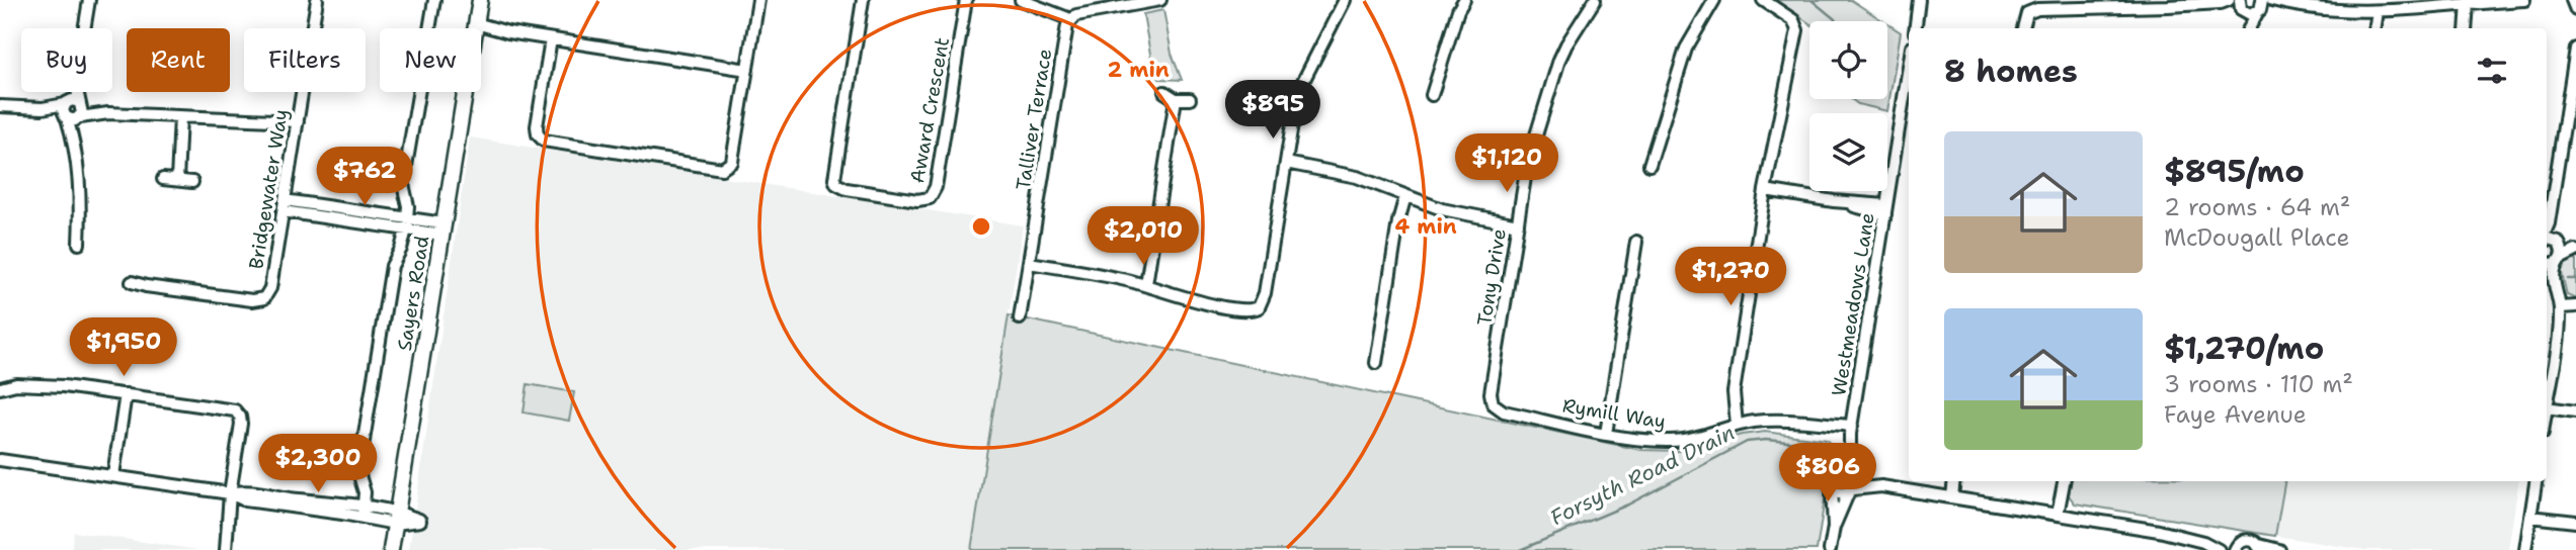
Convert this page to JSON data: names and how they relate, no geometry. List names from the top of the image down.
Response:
{
  "streets": {
    "main road": ["Sayers Road"],
    "street": [
      "Award Crescent",
      "Talliver Terrace",
      "Bridgewater Way",
      "Tony Drive",
      "Westmeadows Lane",
      "Rymill Way"
    ]
  },
  "crossings": [
    ["Tony Drive", "Rymill Way"],
    ["Westmeadows Lane", "Rymill Way"]
  ],
  "water": ["Forsyth Road Drain"],
  "page": {
    "chip": [
      "Buy",
      "Rent",
      "Filters",
      "New"
    ],
    "heading": "8 homes",
    "price": [
      "$895",
      "$1,120",
      "$762",
      "$2,010",
      "$1,270",
      "$1,950",
      "$2,300",
      "$806"
    ],
    "list": [
      {
        "name": "$895/mo",
        "note": "2 rooms · 64 m² · McDougall Place"
      },
      {
        "name": "$1,270/mo",
        "note": "3 rooms · 110 m² · Faye Avenue"
      }
    ]
  },
  "rings": ["2 min", "4 min"]
}
